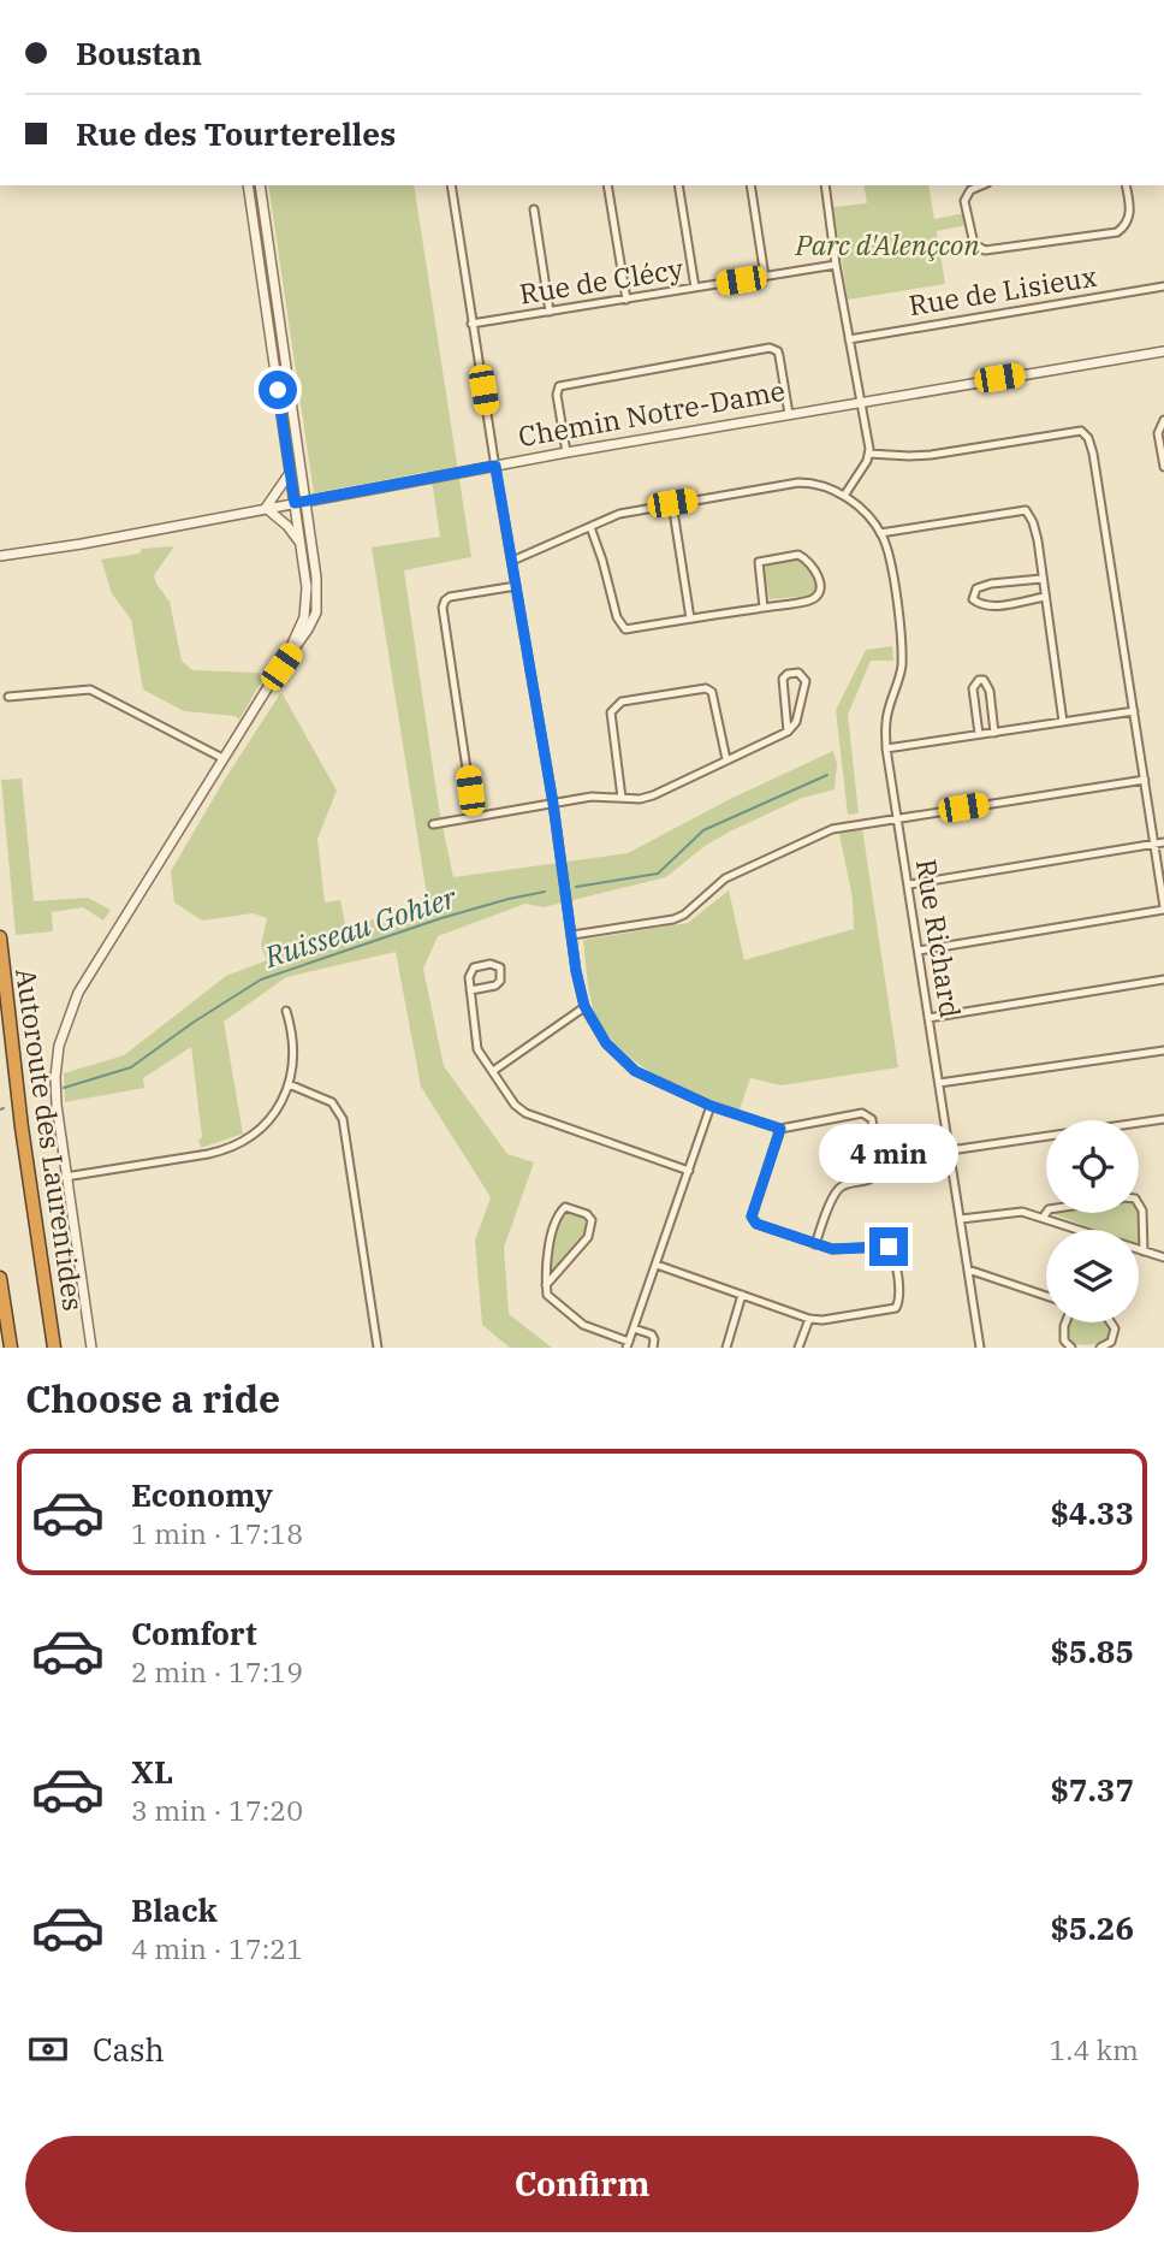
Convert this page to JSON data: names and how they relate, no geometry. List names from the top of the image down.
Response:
{
  "streets": {
    "highway": ["Autoroute des Laurentides"],
    "street": [
      "Rue de Clécy",
      "Rue de Lisieux",
      "Chemin Notre-Dame",
      "Rue Richard"
    ]
  },
  "water": ["Ruisseau Gohier"],
  "parks": ["Parc d'Alençcon"],
  "page": {
    "banner": ["Boustan", "Rue des Tourterelles"],
    "bubble": "4 min",
    "heading": "Choose a ride",
    "list": [
      {
        "name": "Economy",
        "note": "1 min · 17:18",
        "value": "$4.33"
      },
      {
        "name": "Comfort",
        "note": "2 min · 17:19",
        "value": "$5.85"
      },
      {
        "name": "XL",
        "note": "3 min · 17:20",
        "value": "$7.37"
      },
      {
        "name": "Black",
        "note": "4 min · 17:21",
        "value": "$5.26"
      }
    ],
    "pay": ["Cash", "1.4 km"],
    "buttons": "Confirm"
  }
}
